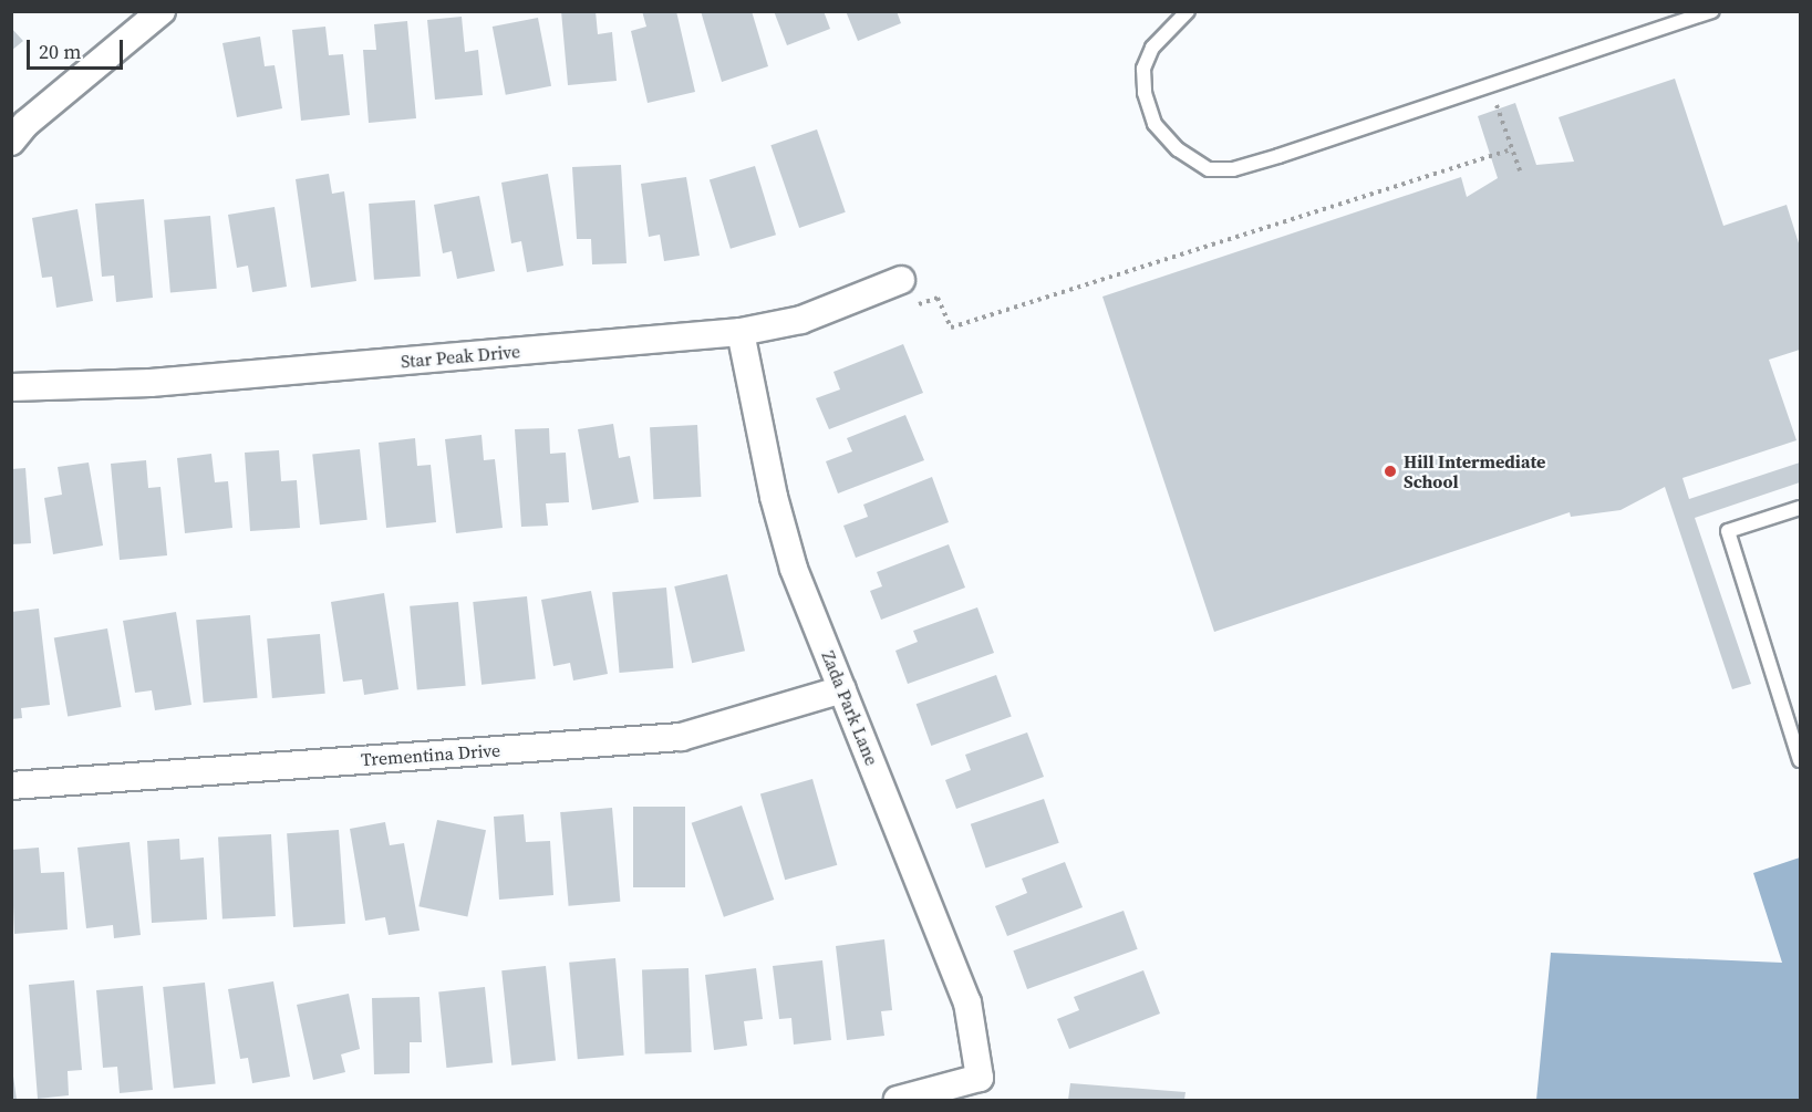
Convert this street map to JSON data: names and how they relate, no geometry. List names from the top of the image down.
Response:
{
  "streets": {
    "street": ["Star Peak Drive", "Zada Park Lane", "Trementina Drive"]
  },
  "crossings": [
    ["Star Peak Drive", "Zada Park Lane"],
    ["Zada Park Lane", "Trementina Drive"]
  ],
  "places": ["Hill Intermediate School"],
  "scale_bar": "20 m"
}
